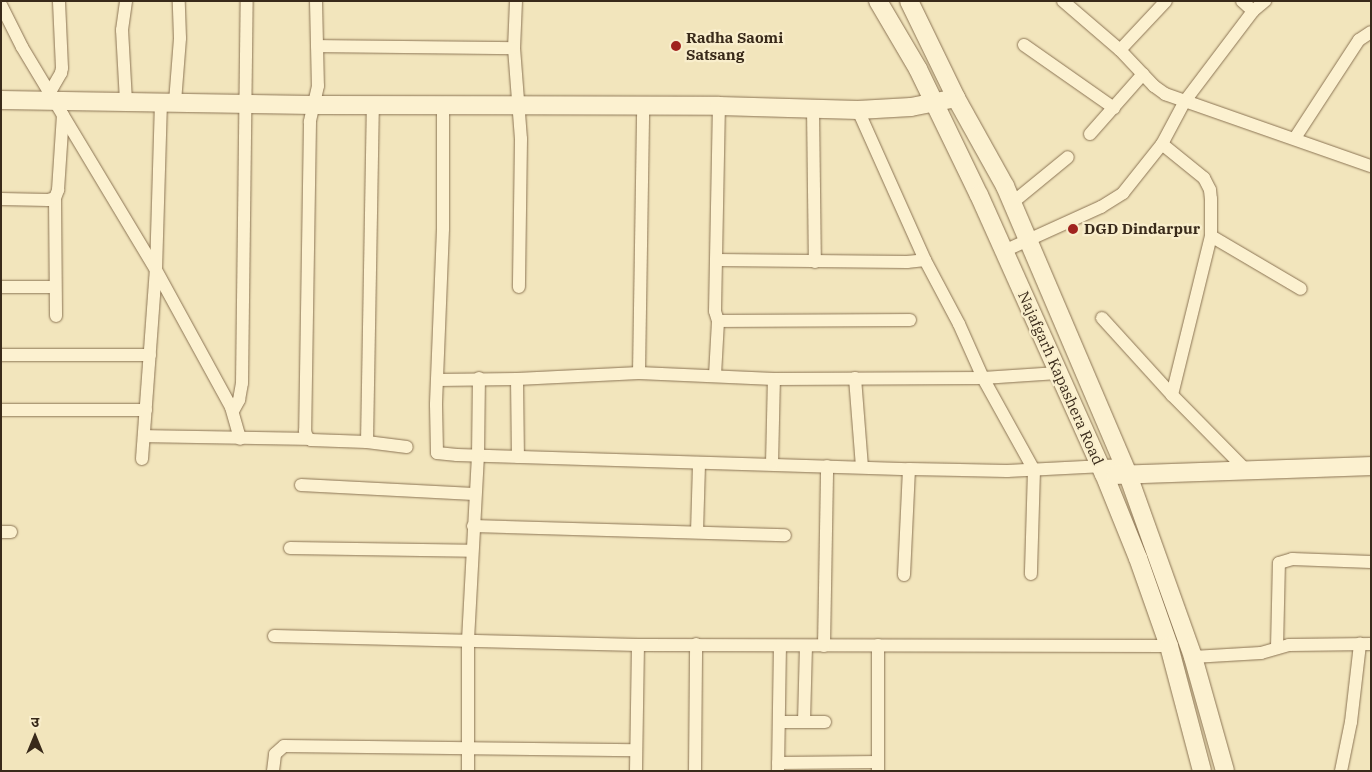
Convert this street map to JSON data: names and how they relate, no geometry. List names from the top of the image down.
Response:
{
  "streets": {
    "main road": ["Najafgarh Kapashera Road"]
  },
  "places": ["Radha Saomi Satsang", "DGD Dindarpur"],
  "north": "top"
}
